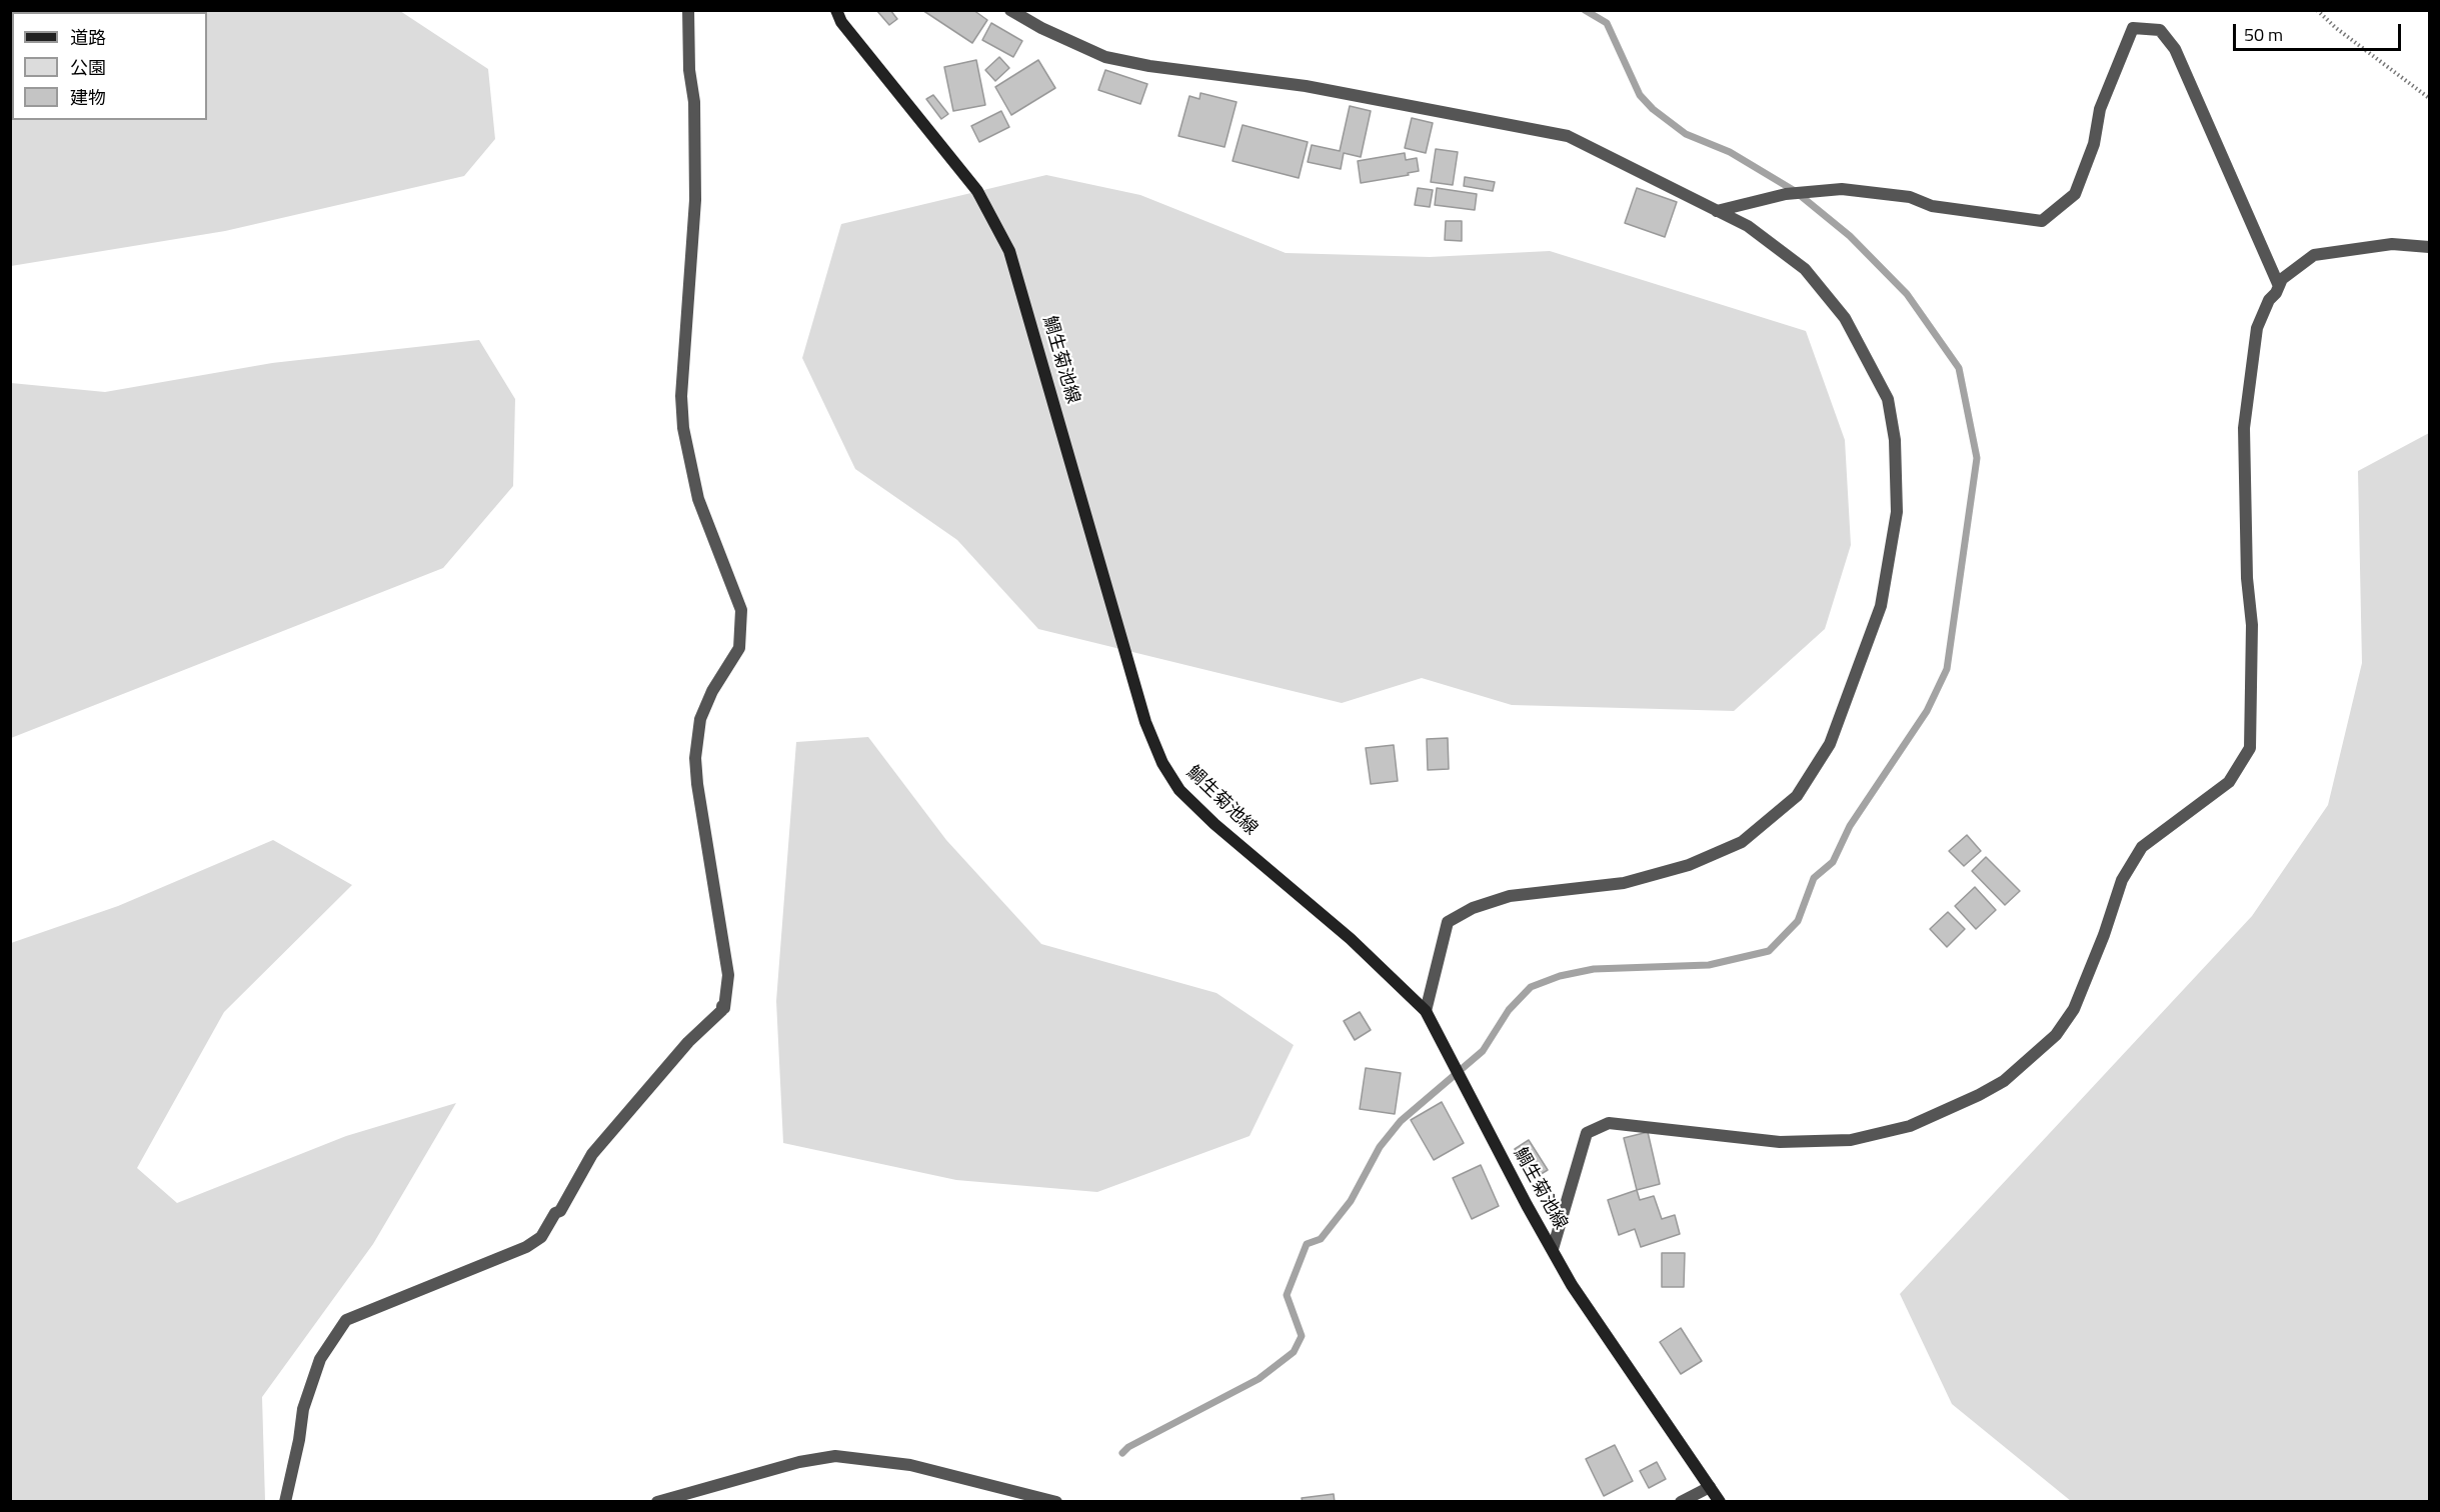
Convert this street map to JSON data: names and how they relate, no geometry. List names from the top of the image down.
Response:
{
  "streets": {
    "main road": ["鯛生菊池線"]
  },
  "legend": ["道路", "公園", "建物"],
  "scale_bar": "50 m"
}
